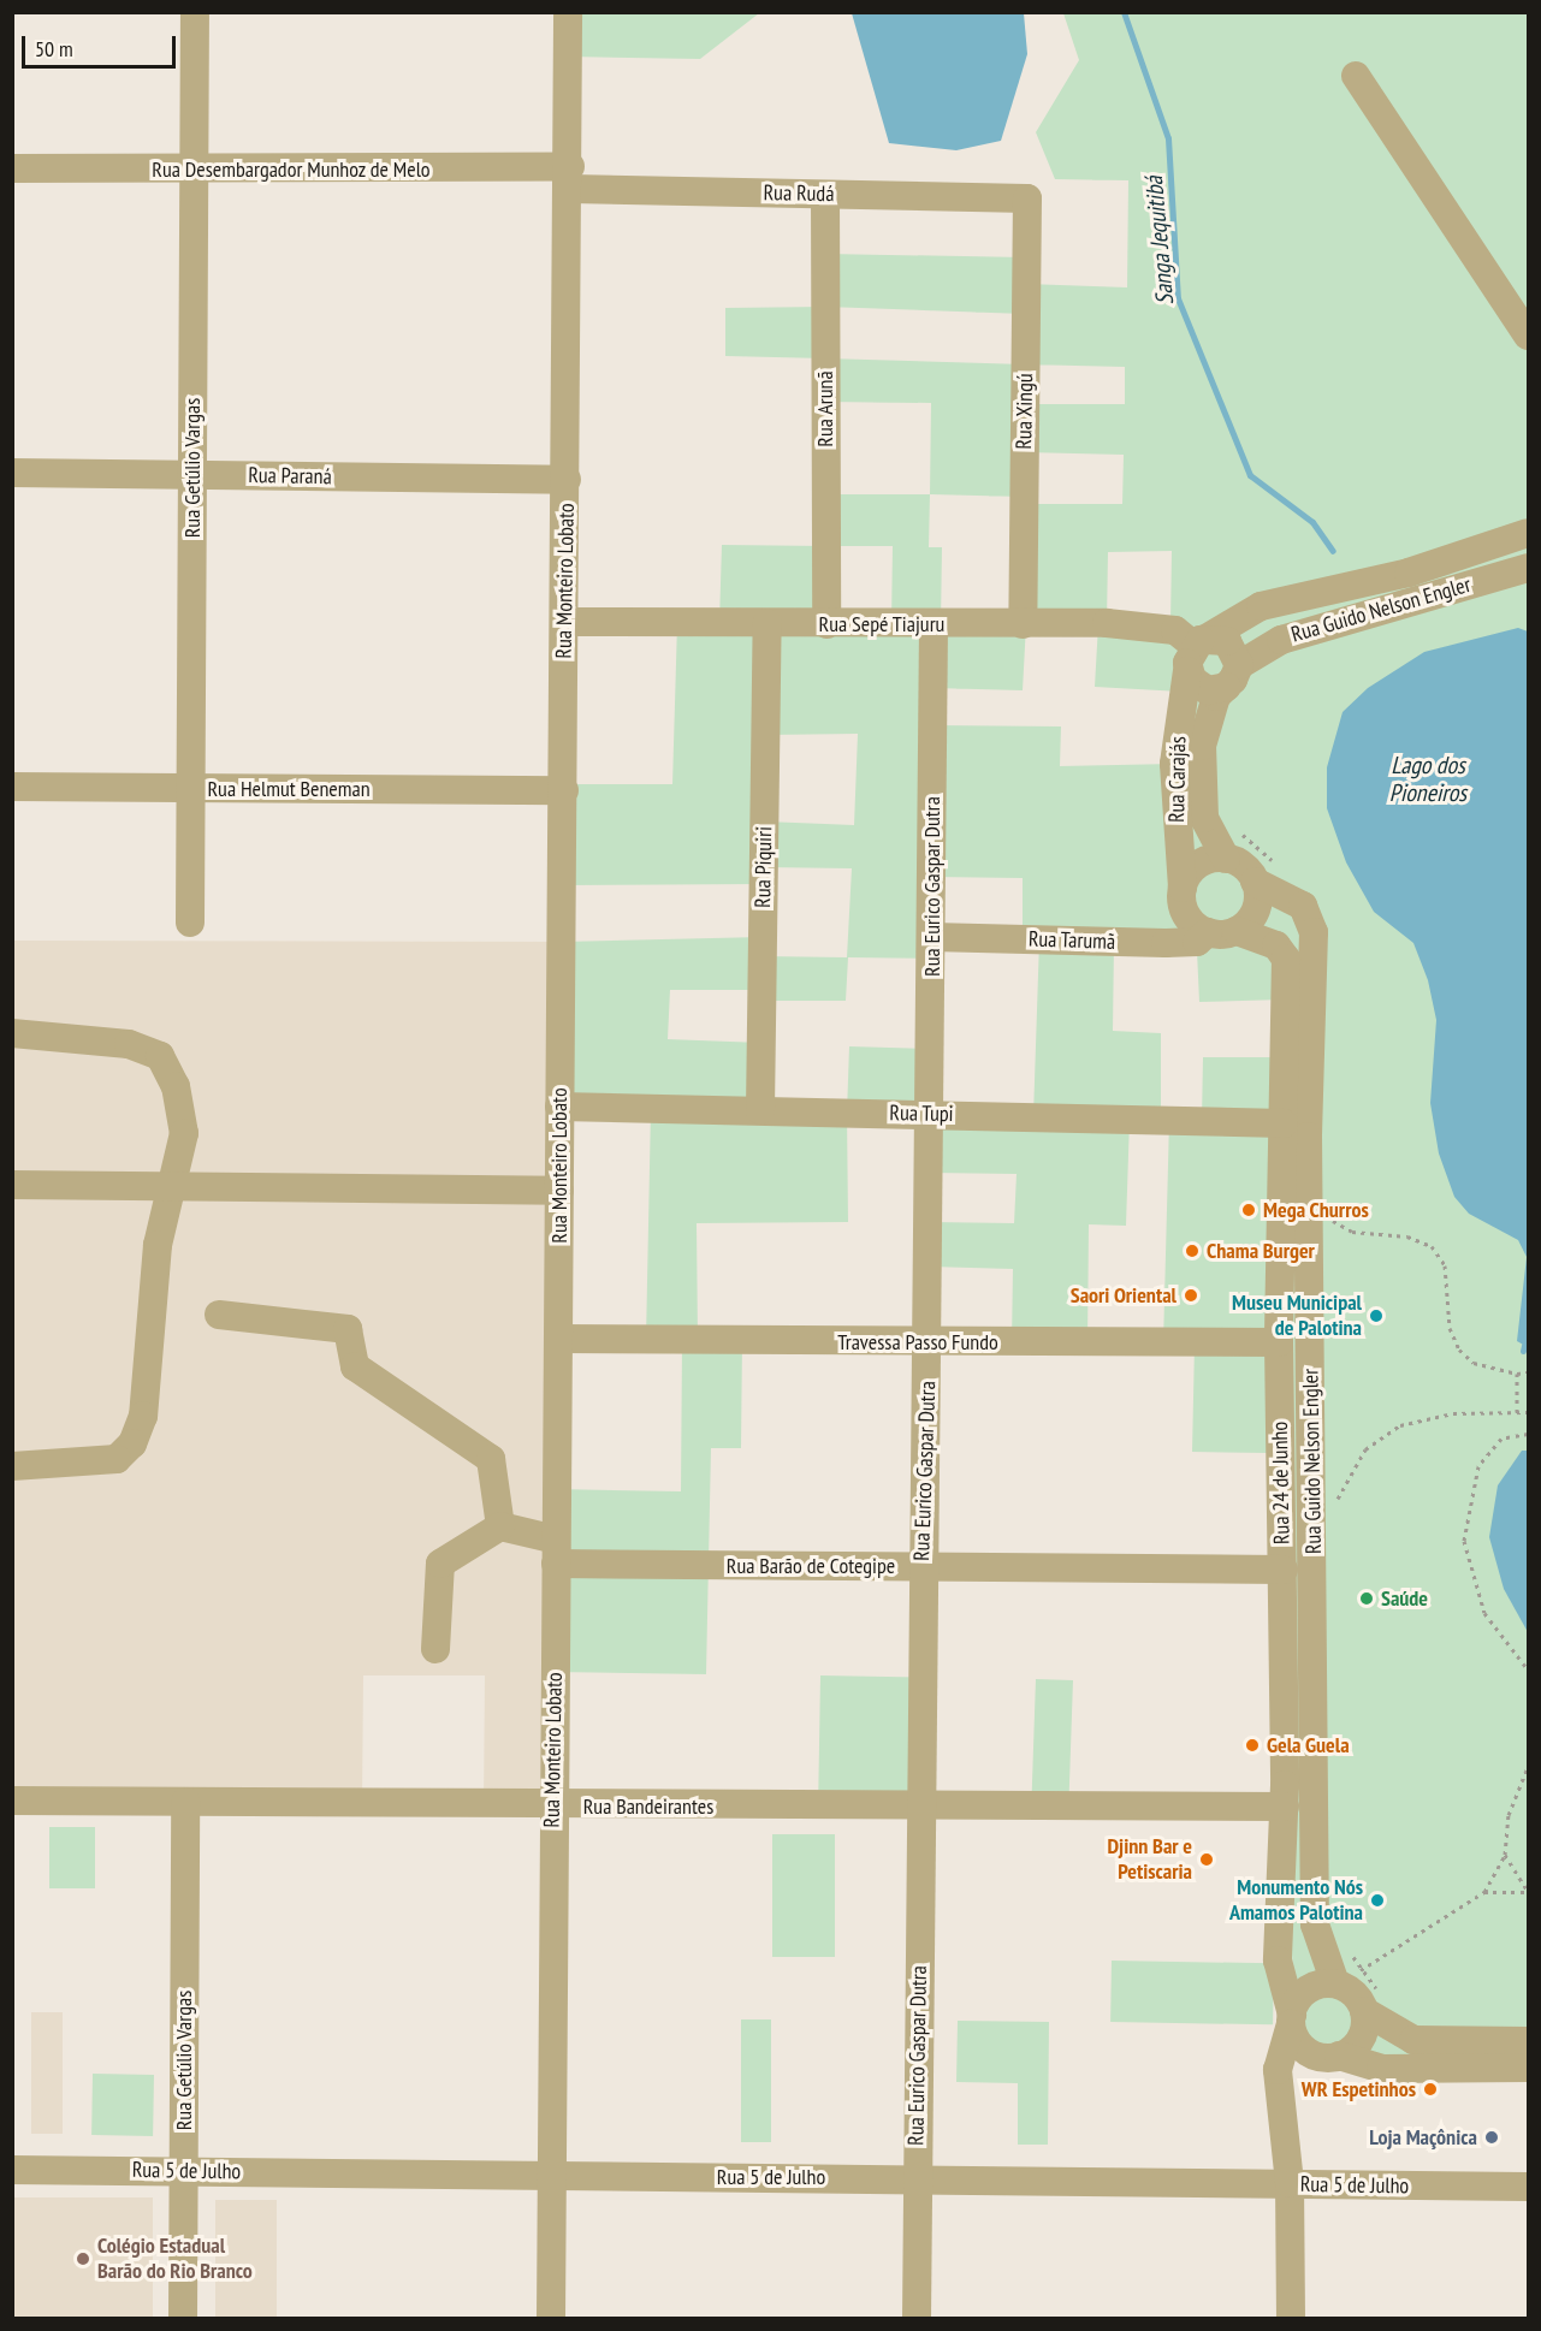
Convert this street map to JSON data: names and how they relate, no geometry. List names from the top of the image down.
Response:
{
  "streets": {
    "street": [
      "Rua Desembargador Munhoz de Melo",
      "Rua Rudá",
      "Rua Arunã",
      "Rua Xingú",
      "Rua Getúlio Vargas",
      "Rua Paraná",
      "Rua Monteiro Lobato",
      "Rua Guido Nelson Engler",
      "Rua Sepé Tiajuru",
      "Rua Carajás",
      "Rua Helmut Beneman",
      "Rua Piquiri",
      "Rua Eurico Gaspar Dutra",
      "Rua Tarumã",
      "Rua Tupi",
      "Travessa Passo Fundo",
      "Rua 24 de Junho",
      "Rua Barão de Cotegipe",
      "Rua Bandeirantes",
      "Rua 5 de Julho"
    ]
  },
  "crossings": [
    ["Rua Desembargador Munhoz de Melo", "Rua Rudá"],
    ["Rua Desembargador Munhoz de Melo", "Rua Getúlio Vargas"],
    ["Rua Desembargador Munhoz de Melo", "Rua Monteiro Lobato"],
    ["Rua Rudá", "Rua Arunã"],
    ["Rua Rudá", "Rua Xingú"],
    ["Rua Rudá", "Rua Monteiro Lobato"],
    ["Rua Arunã", "Rua Sepé Tiajuru"],
    ["Rua Xingú", "Rua Sepé Tiajuru"],
    ["Rua Getúlio Vargas", "Rua Paraná"],
    ["Rua Getúlio Vargas", "Rua Helmut Beneman"],
    ["Rua Getúlio Vargas", "Rua Bandeirantes"],
    ["Rua Getúlio Vargas", "Rua 5 de Julho"],
    ["Rua Paraná", "Rua Monteiro Lobato"],
    ["Rua Monteiro Lobato", "Rua Sepé Tiajuru"],
    ["Rua Monteiro Lobato", "Rua Helmut Beneman"],
    ["Rua Monteiro Lobato", "Rua Tupi"],
    ["Rua Monteiro Lobato", "Travessa Passo Fundo"],
    ["Rua Monteiro Lobato", "Rua Barão de Cotegipe"],
    ["Rua Monteiro Lobato", "Rua Bandeirantes"],
    ["Rua Monteiro Lobato", "Rua 5 de Julho"],
    ["Rua Guido Nelson Engler", "Rua Carajás"],
    ["Rua Guido Nelson Engler", "Rua Tarumã"],
    ["Rua Guido Nelson Engler", "Rua 24 de Junho"],
    ["Rua Sepé Tiajuru", "Rua Carajás"],
    ["Rua Sepé Tiajuru", "Rua Piquiri"],
    ["Rua Sepé Tiajuru", "Rua Eurico Gaspar Dutra"],
    ["Rua Carajás", "Rua Tarumã"],
    ["Rua Carajás", "Rua 24 de Junho"],
    ["Rua Piquiri", "Rua Tupi"],
    ["Rua Eurico Gaspar Dutra", "Rua Tarumã"],
    ["Rua Eurico Gaspar Dutra", "Rua Tupi"],
    ["Rua Eurico Gaspar Dutra", "Travessa Passo Fundo"],
    ["Rua Eurico Gaspar Dutra", "Rua Barão de Cotegipe"],
    ["Rua Eurico Gaspar Dutra", "Rua Bandeirantes"],
    ["Rua Eurico Gaspar Dutra", "Rua 5 de Julho"],
    ["Rua Tarumã", "Rua 24 de Junho"],
    ["Rua Tupi", "Rua 24 de Junho"],
    ["Travessa Passo Fundo", "Rua 24 de Junho"],
    ["Rua 24 de Junho", "Rua Barão de Cotegipe"],
    ["Rua 24 de Junho", "Rua Bandeirantes"]
  ],
  "water": ["Sanga Jequitibá", "Lago dos Pioneiros"],
  "places": [
    "Mega Churros",
    "Chama Burger",
    "Saori Oriental",
    "Museu Municipal de Palotina",
    "Saúde",
    "Gela Guela",
    "Djinn Bar e Petiscaria",
    "Monumento Nós Amamos Palotina",
    "WR Espetinhos",
    "Loja Maçônica",
    "Colégio Estadual Barão do Rio Branco"
  ],
  "scale_bar": "50 m"
}
